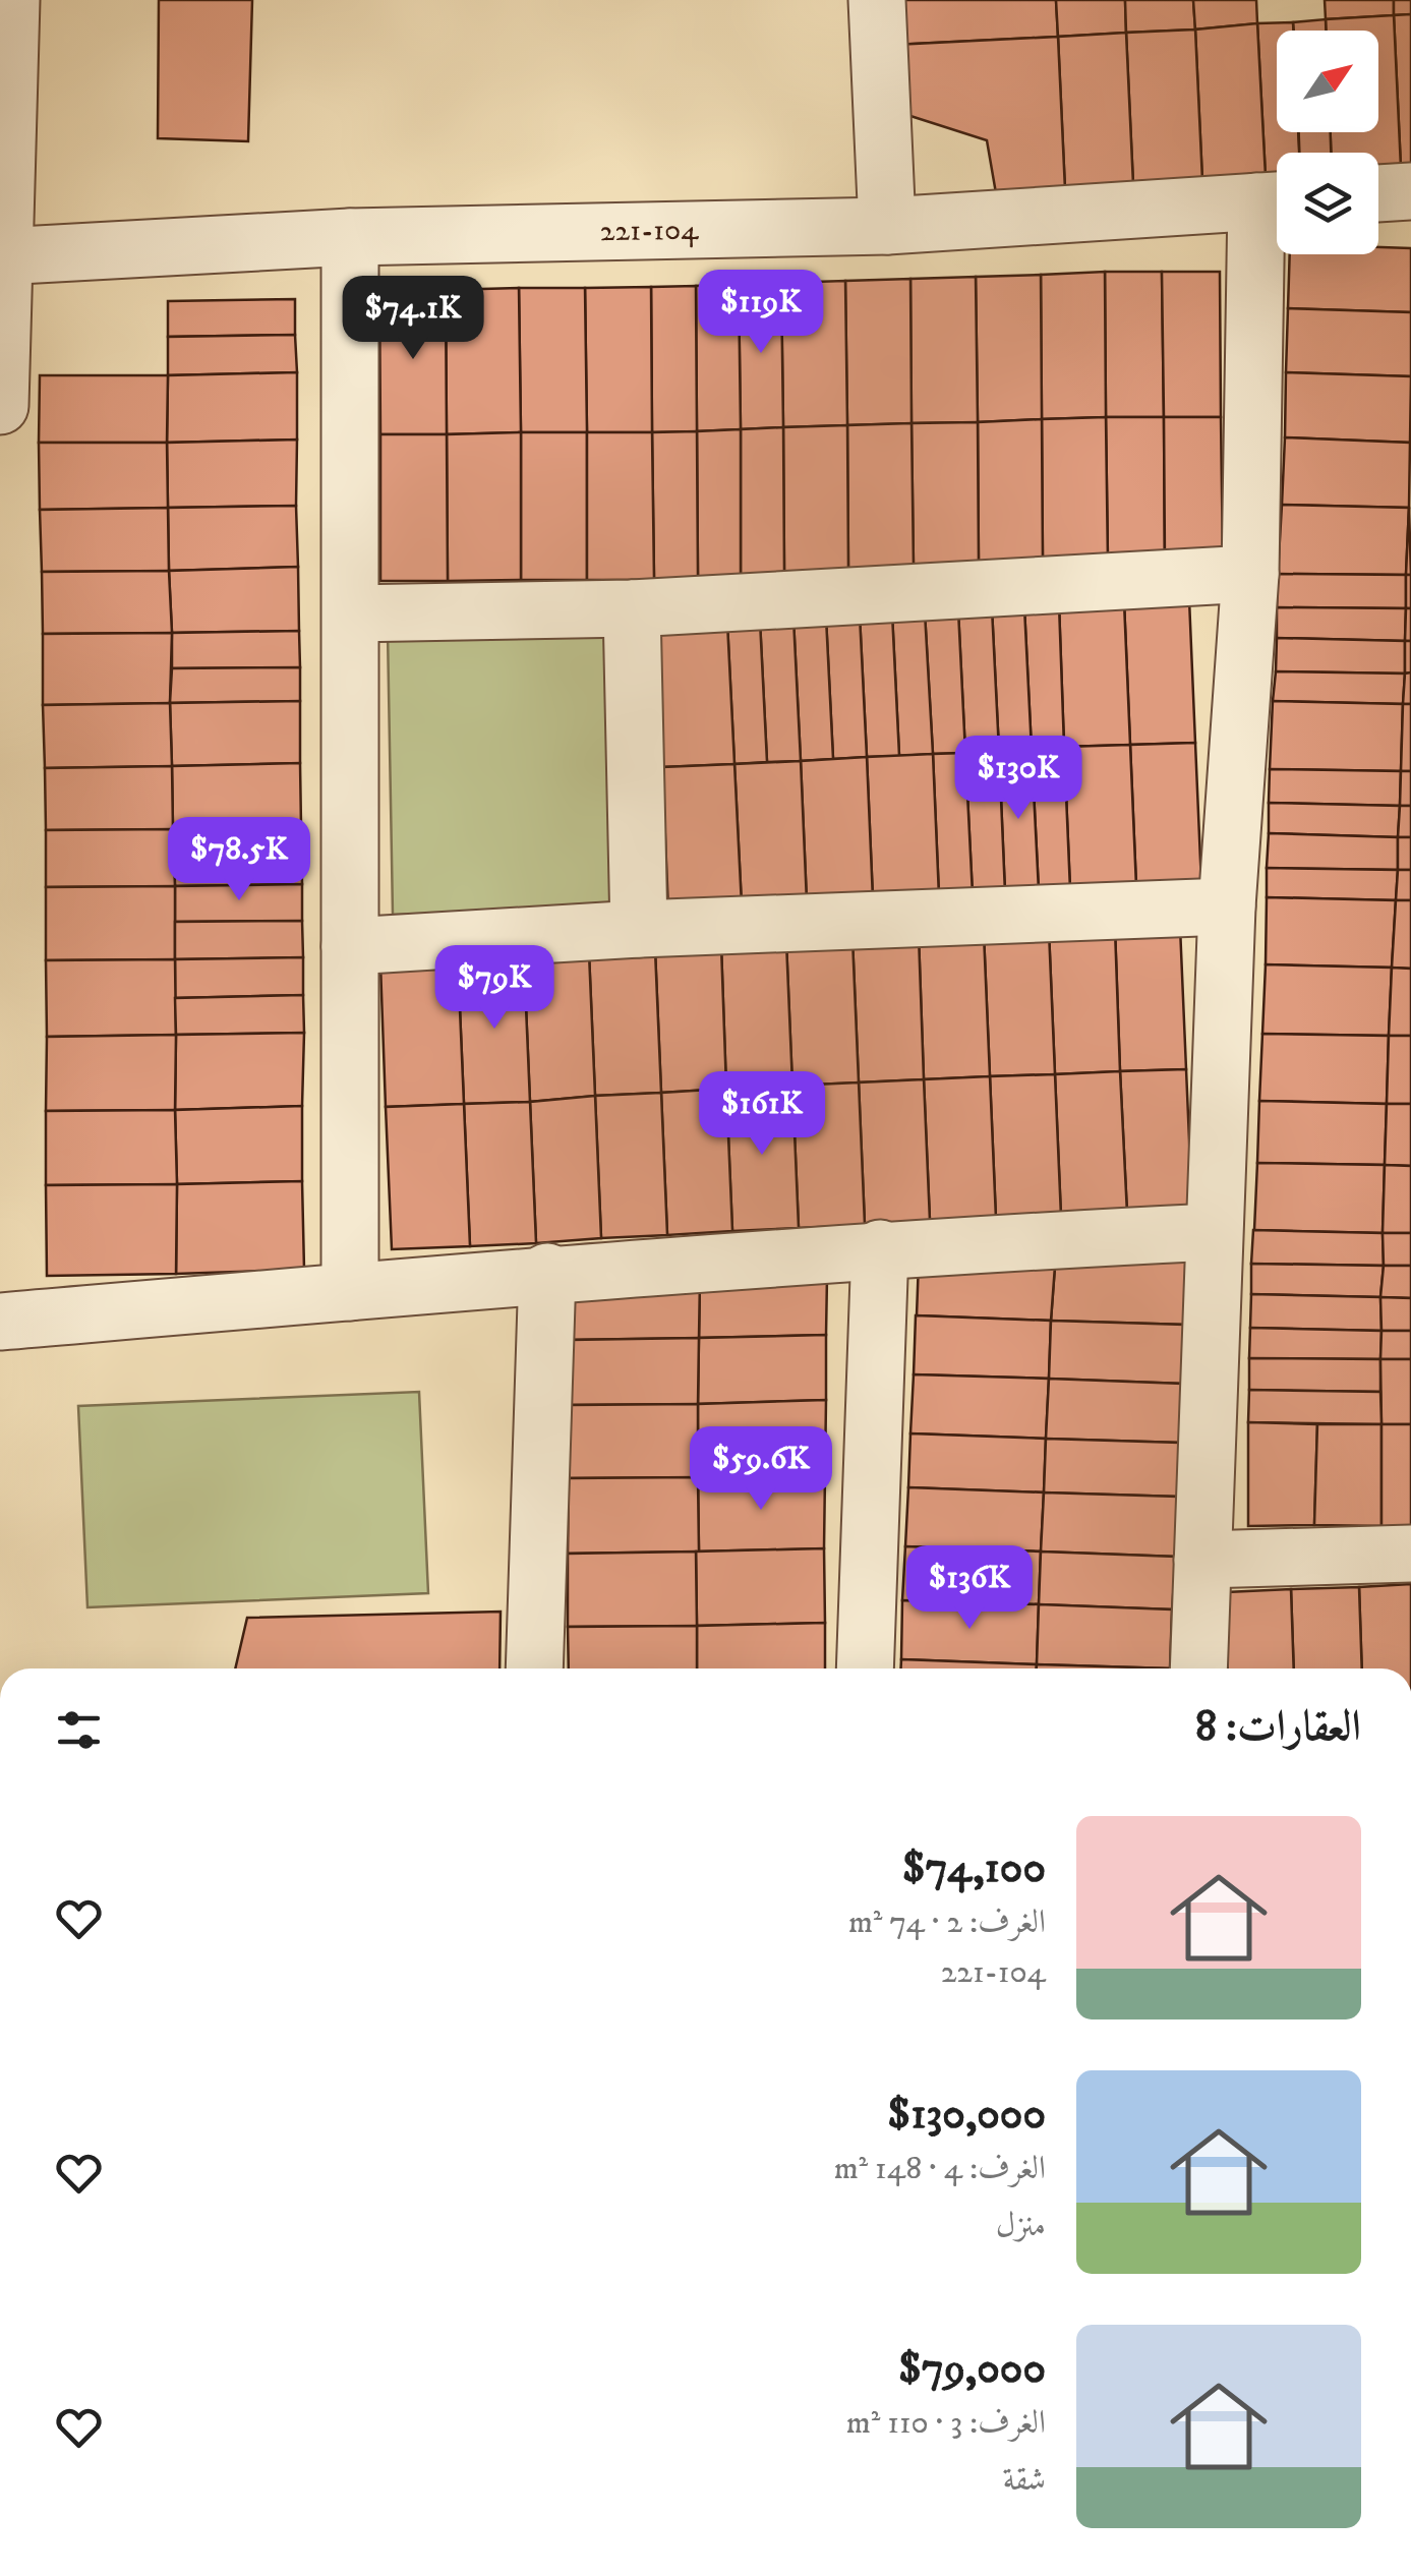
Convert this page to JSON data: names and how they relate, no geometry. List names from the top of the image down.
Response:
{
  "streets": {
    "street": ["221-104"]
  },
  "north": "top right",
  "page": {
    "price": [
      "$119K",
      "$74.1K",
      "$130K",
      "$78.5K",
      "$79K",
      "$161K",
      "$59.6K",
      "$136K"
    ],
    "heading": "العقارات: 8",
    "list": [
      {
        "name": "$74,100",
        "note": "الغرف: 2 · 74 m² · 221-104"
      },
      {
        "name": "$130,000",
        "note": "الغرف: 4 · 148 m² · منزل"
      },
      {
        "name": "$79,000",
        "note": "الغرف: 3 · 110 m² · شقة"
      }
    ]
  }
}
